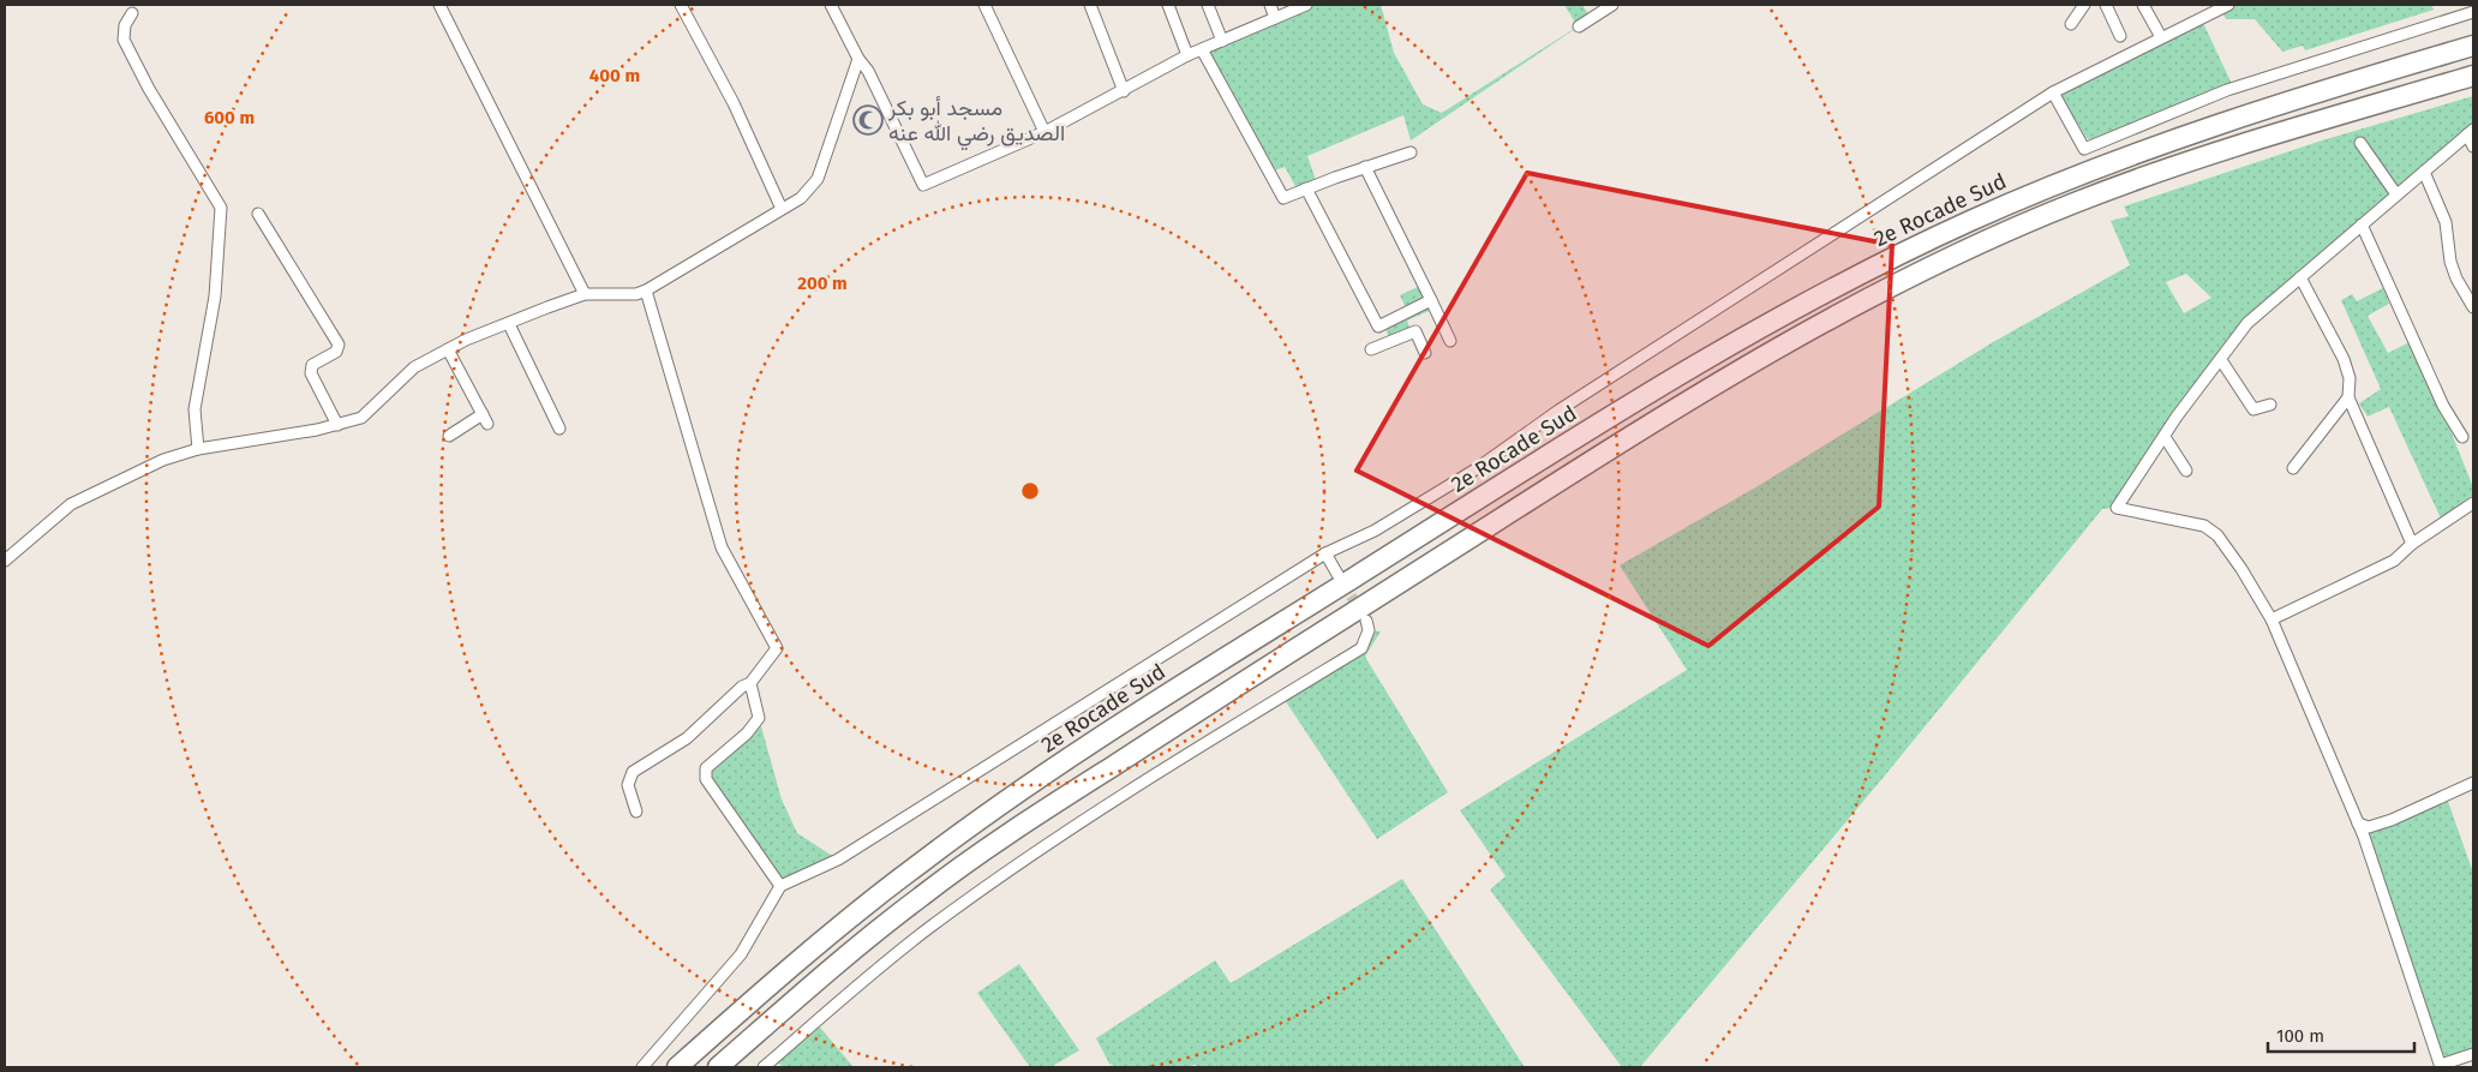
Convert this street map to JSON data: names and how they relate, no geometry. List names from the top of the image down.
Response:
{
  "streets": {
    "highway": ["2e Rocade Sud"]
  },
  "places": {
    "mosque": ["مسجد أبو بكر الصديق رضي الله عنه"]
  },
  "scale_bar": "100 m",
  "rings": ["400 m", "600 m", "200 m"]
}
